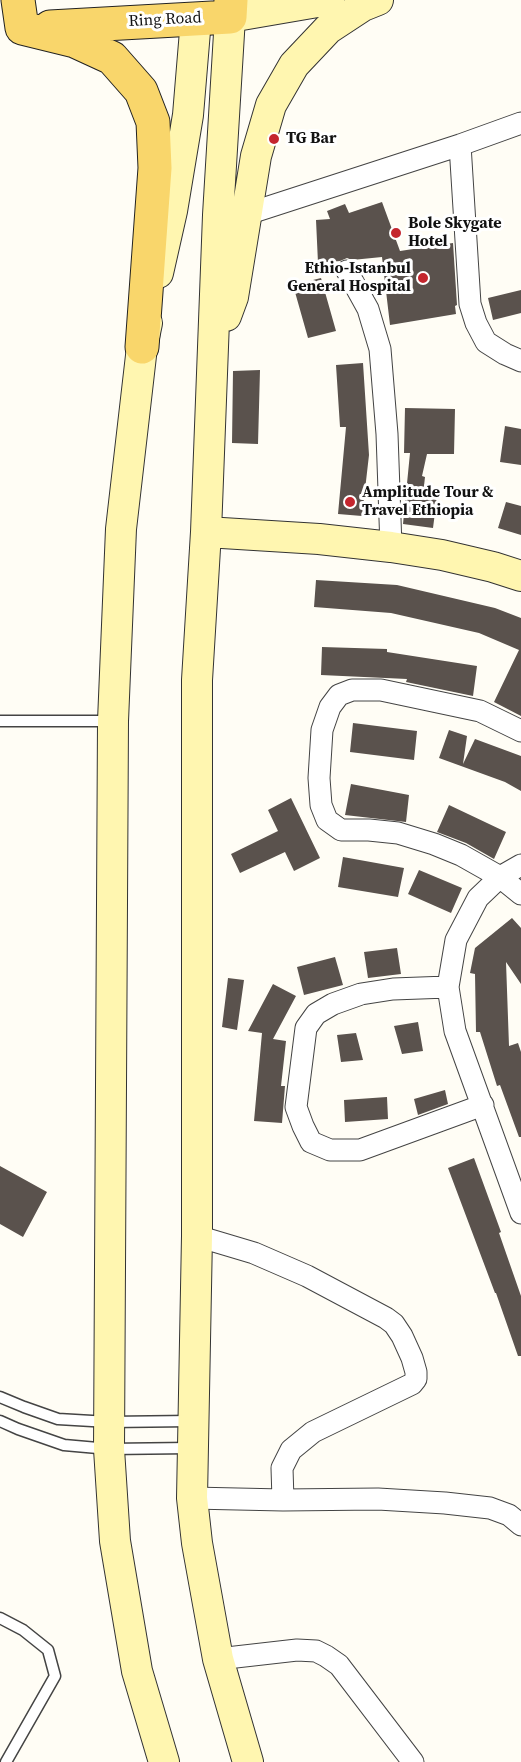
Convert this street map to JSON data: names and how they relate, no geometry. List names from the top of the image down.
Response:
{
  "streets": {
    "main road": ["Ring Road"]
  },
  "places": [
    "TG Bar",
    "Bole Skygate Hotel",
    "Ethio-Istanbul General Hospital",
    "Amplitude Tour & Travel Ethiopia"
  ]
}
